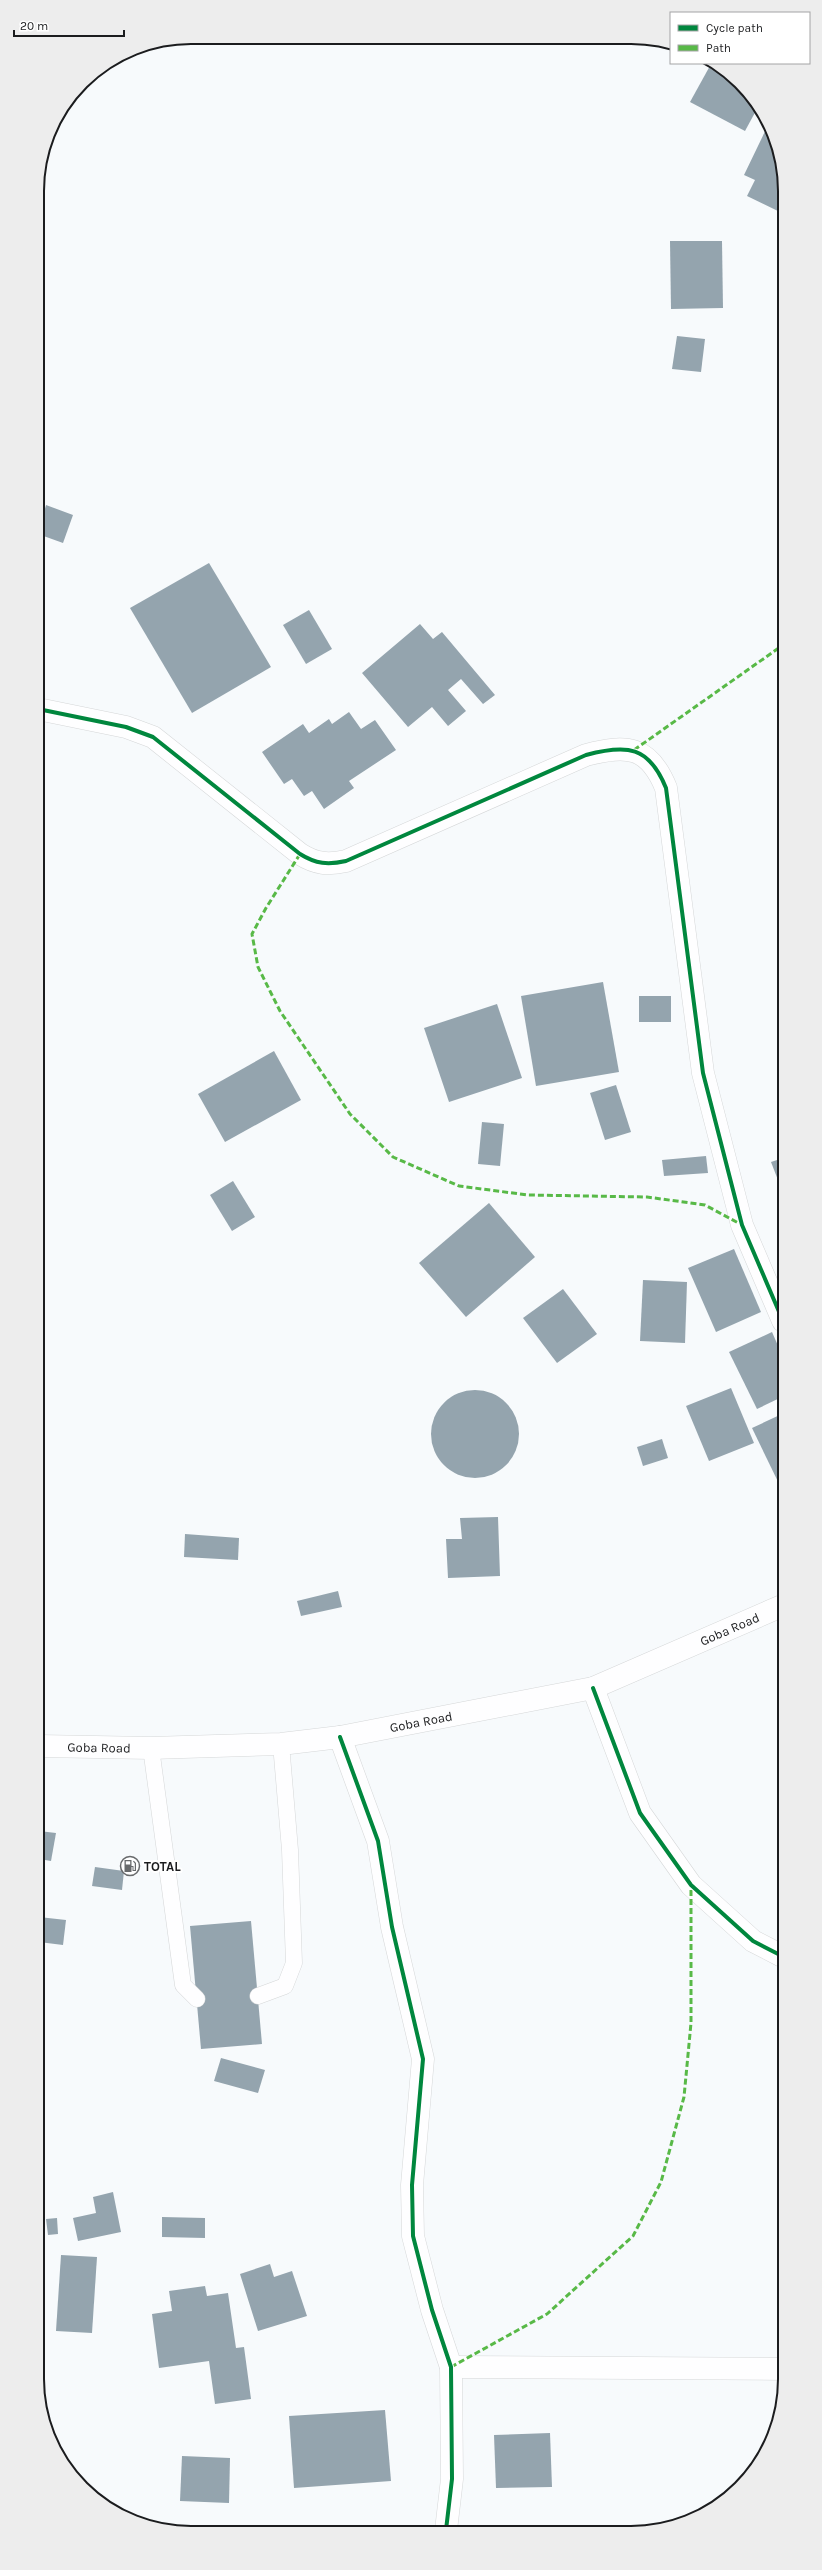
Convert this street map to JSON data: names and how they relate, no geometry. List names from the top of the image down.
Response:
{
  "streets": {
    "street": ["Goba Road"]
  },
  "places": {
    "fuel station": ["TOTAL"]
  },
  "legend": ["Cycle path", "Path"],
  "scale_bar": "20 m"
}
